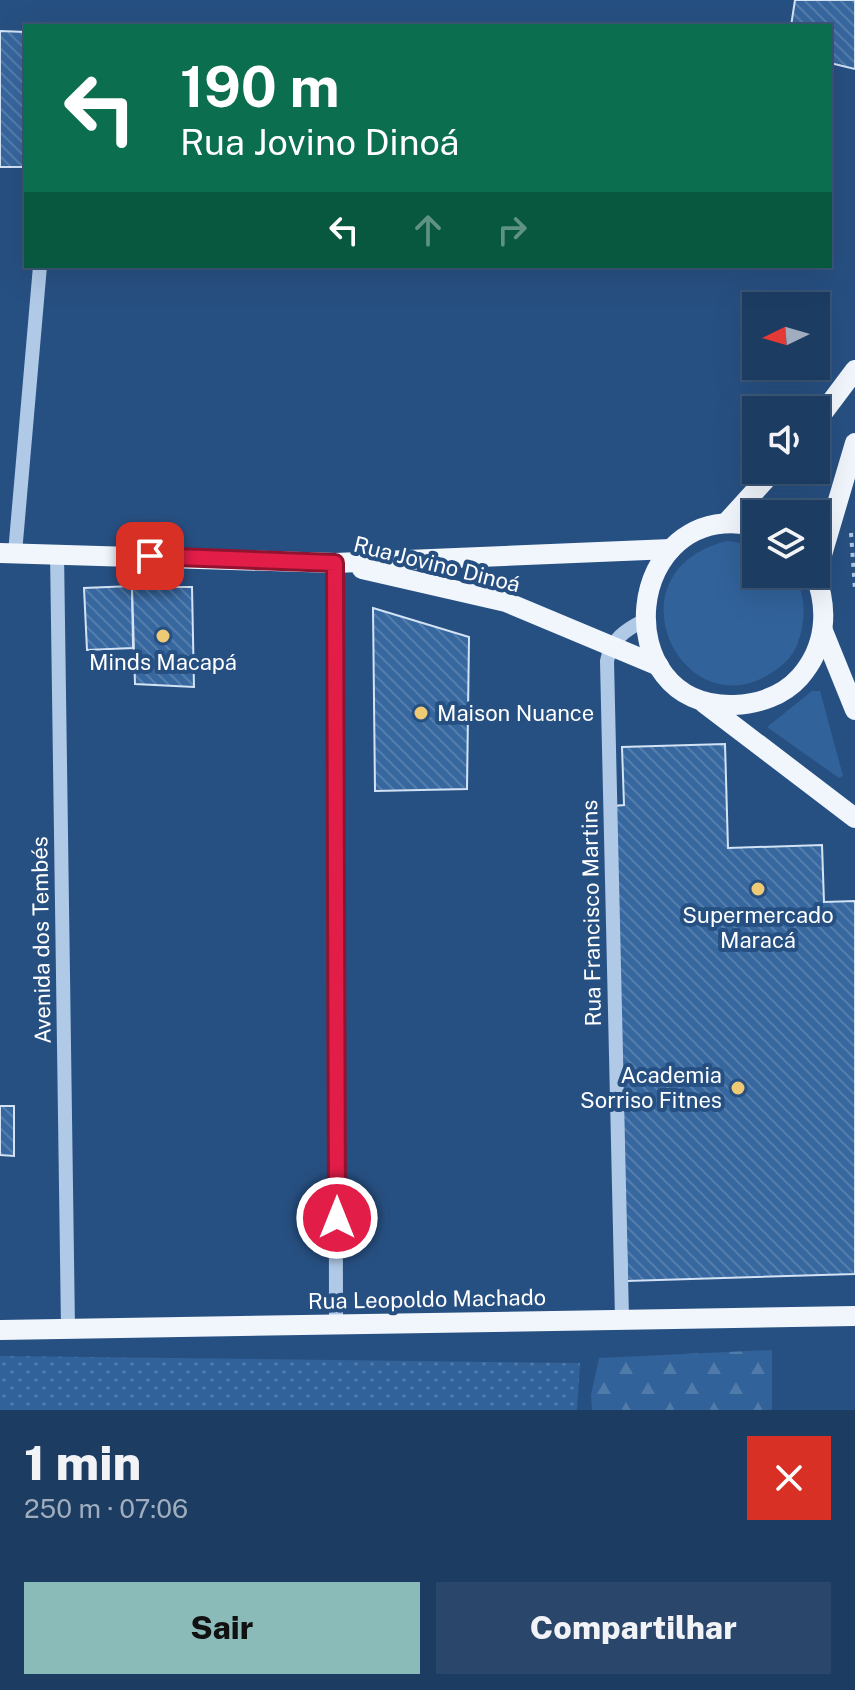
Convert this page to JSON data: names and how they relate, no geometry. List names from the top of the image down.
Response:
{
  "streets": {
    "main road": ["Rua Jovino Dinoá", "Rua Leopoldo Machado"],
    "street": ["Rua Francisco Martins", "Avenida dos Tembés"]
  },
  "crossings": [
    ["Rua Jovino Dinoá", "Rua Francisco Martins"],
    ["Rua Jovino Dinoá", "Avenida dos Tembés"],
    ["Rua Francisco Martins", "Rua Leopoldo Machado"],
    ["Avenida dos Tembés", "Rua Leopoldo Machado"]
  ],
  "places": [
    "Minds Macapá",
    "Maison Nuance",
    "Supermercado Maracá",
    "Academia Sorriso Fitnes"
  ],
  "north": "left",
  "page": {
    "turn": ["190 m", "Rua Jovino Dinoá"],
    "heading": ["1 min", "250 m · 07:06"],
    "buttons": ["Sair", "Compartilhar"]
  }
}
